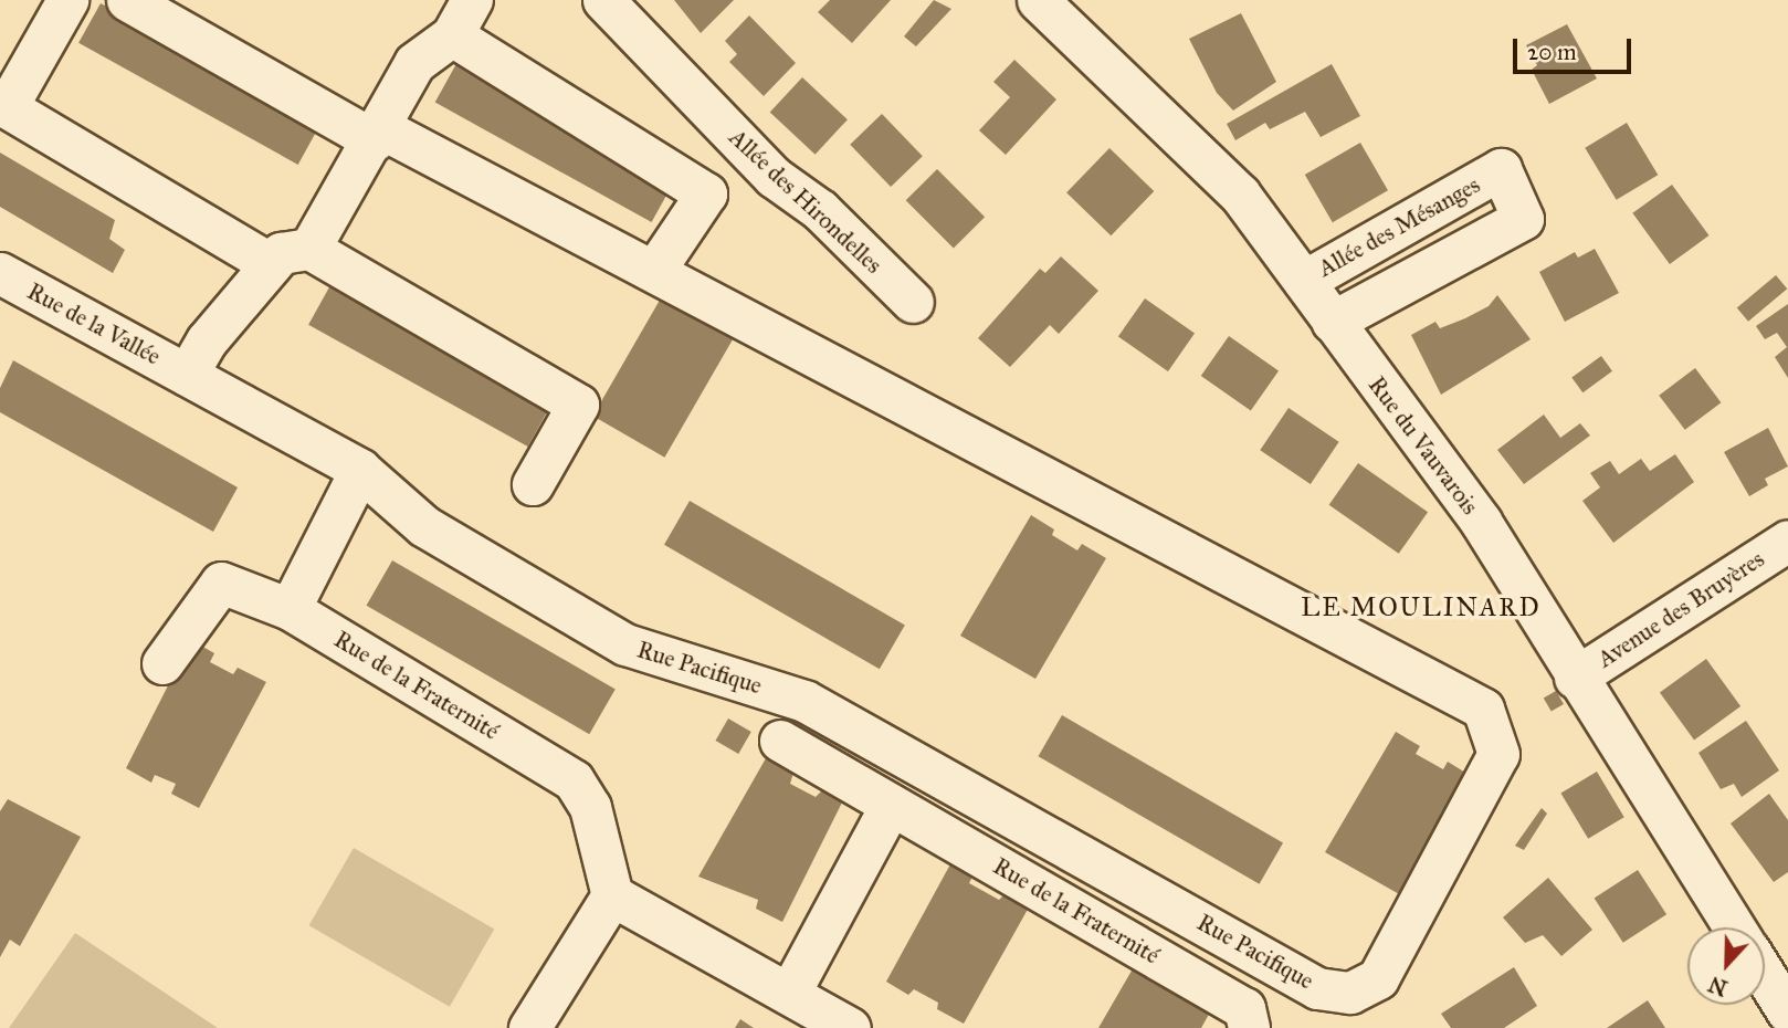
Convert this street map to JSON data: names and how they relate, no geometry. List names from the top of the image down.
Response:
{
  "streets": {
    "street": [
      "Allée des Hirondelles",
      "Allée des Mésanges",
      "Rue de la Vallée",
      "Rue du Vauvarois",
      "Avenue des Bruyères",
      "Rue Pacifique",
      "Rue de la Fraternité"
    ]
  },
  "crossings": [
    ["Allée des Mésanges", "Rue du Vauvarois"],
    ["Rue de la Vallée", "Rue Pacifique"],
    ["Rue du Vauvarois", "Avenue des Bruyères"]
  ],
  "districts": ["LE MOULINARD"],
  "scale_bar": "20 m",
  "north": "bottom"
}
